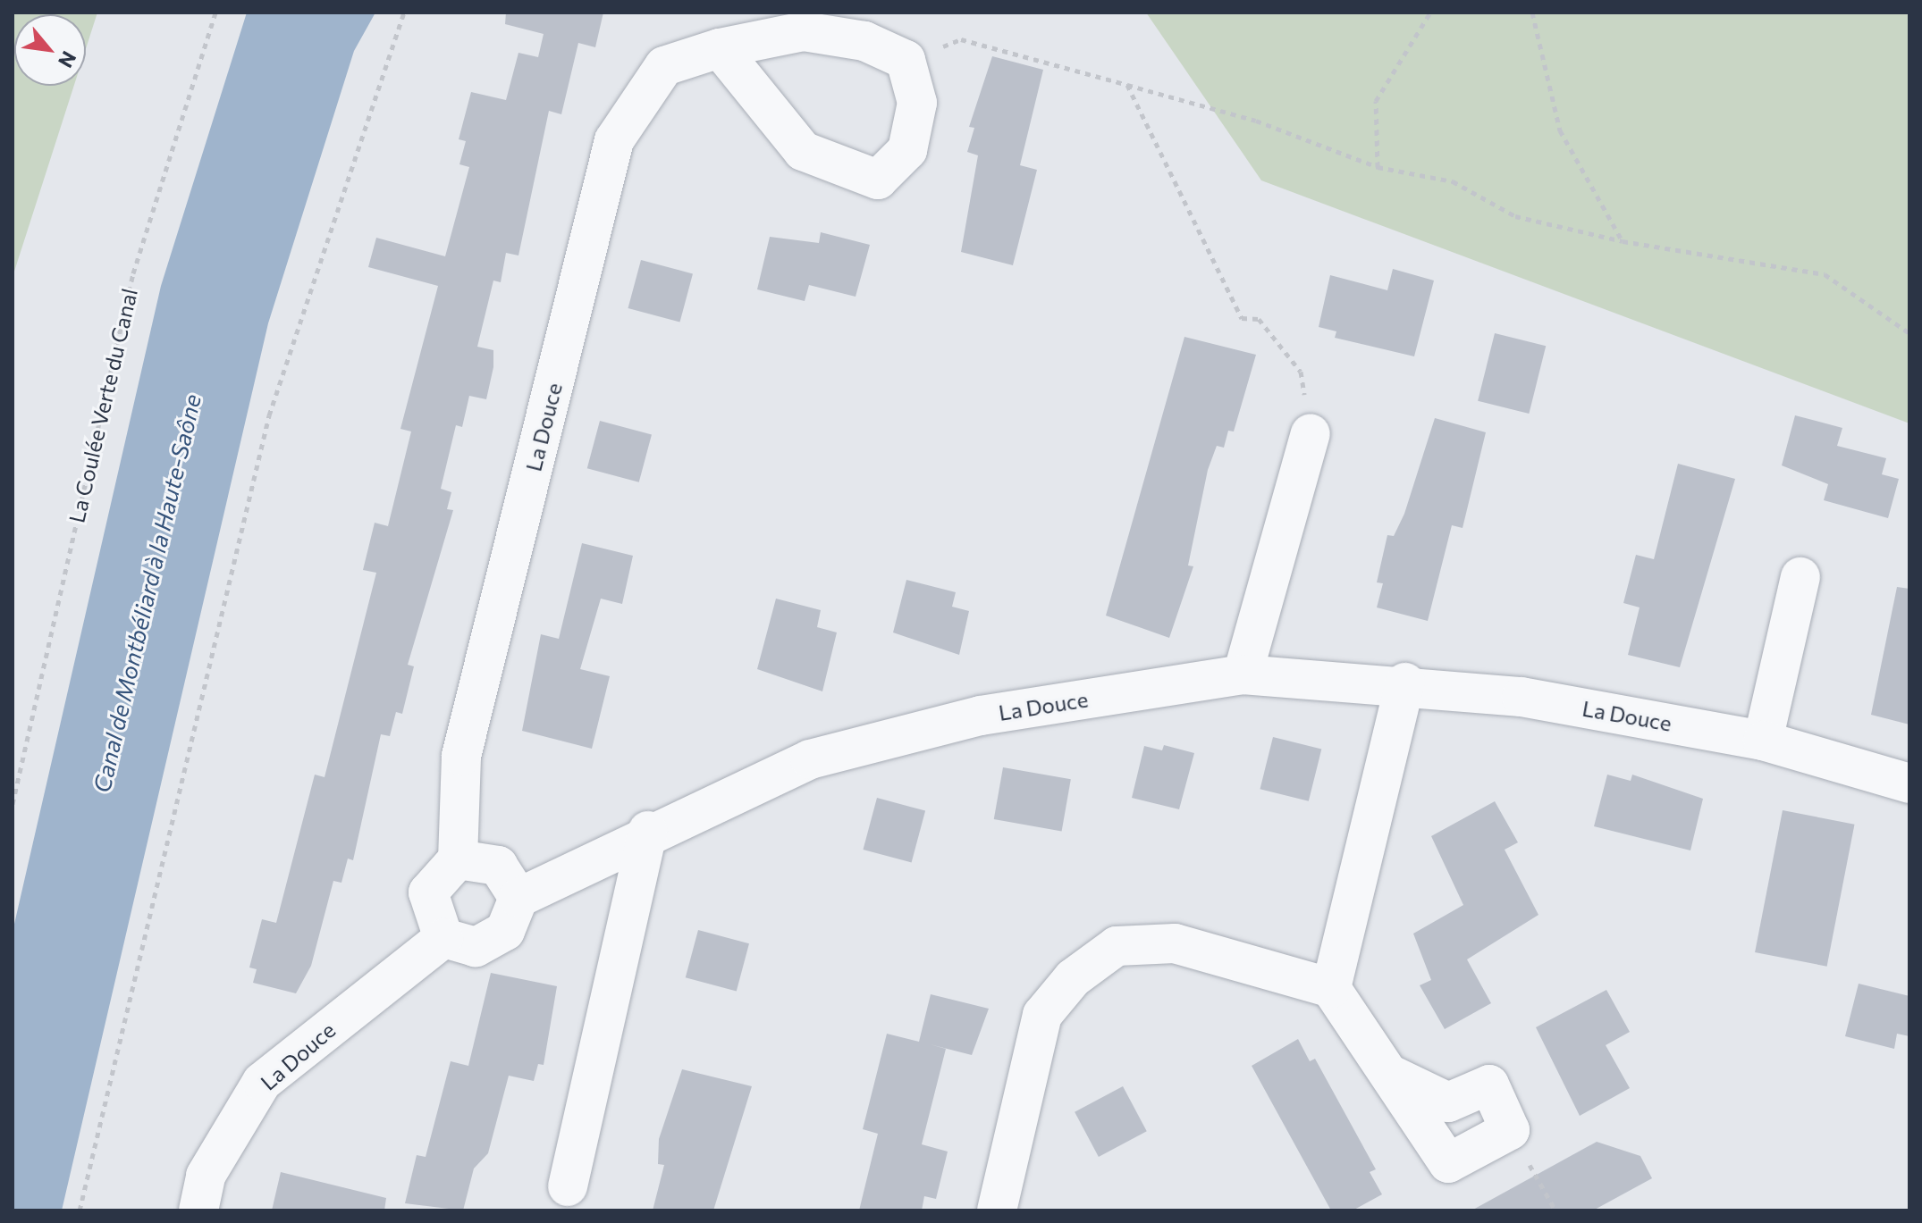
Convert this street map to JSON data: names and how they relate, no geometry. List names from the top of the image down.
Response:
{
  "streets": {
    "street": ["La Douce"],
    "path": ["La Coulée Verte du Canal"]
  },
  "water": ["Canal de Montbéliard à la Haute-Saône"],
  "north": "bottom right"
}
